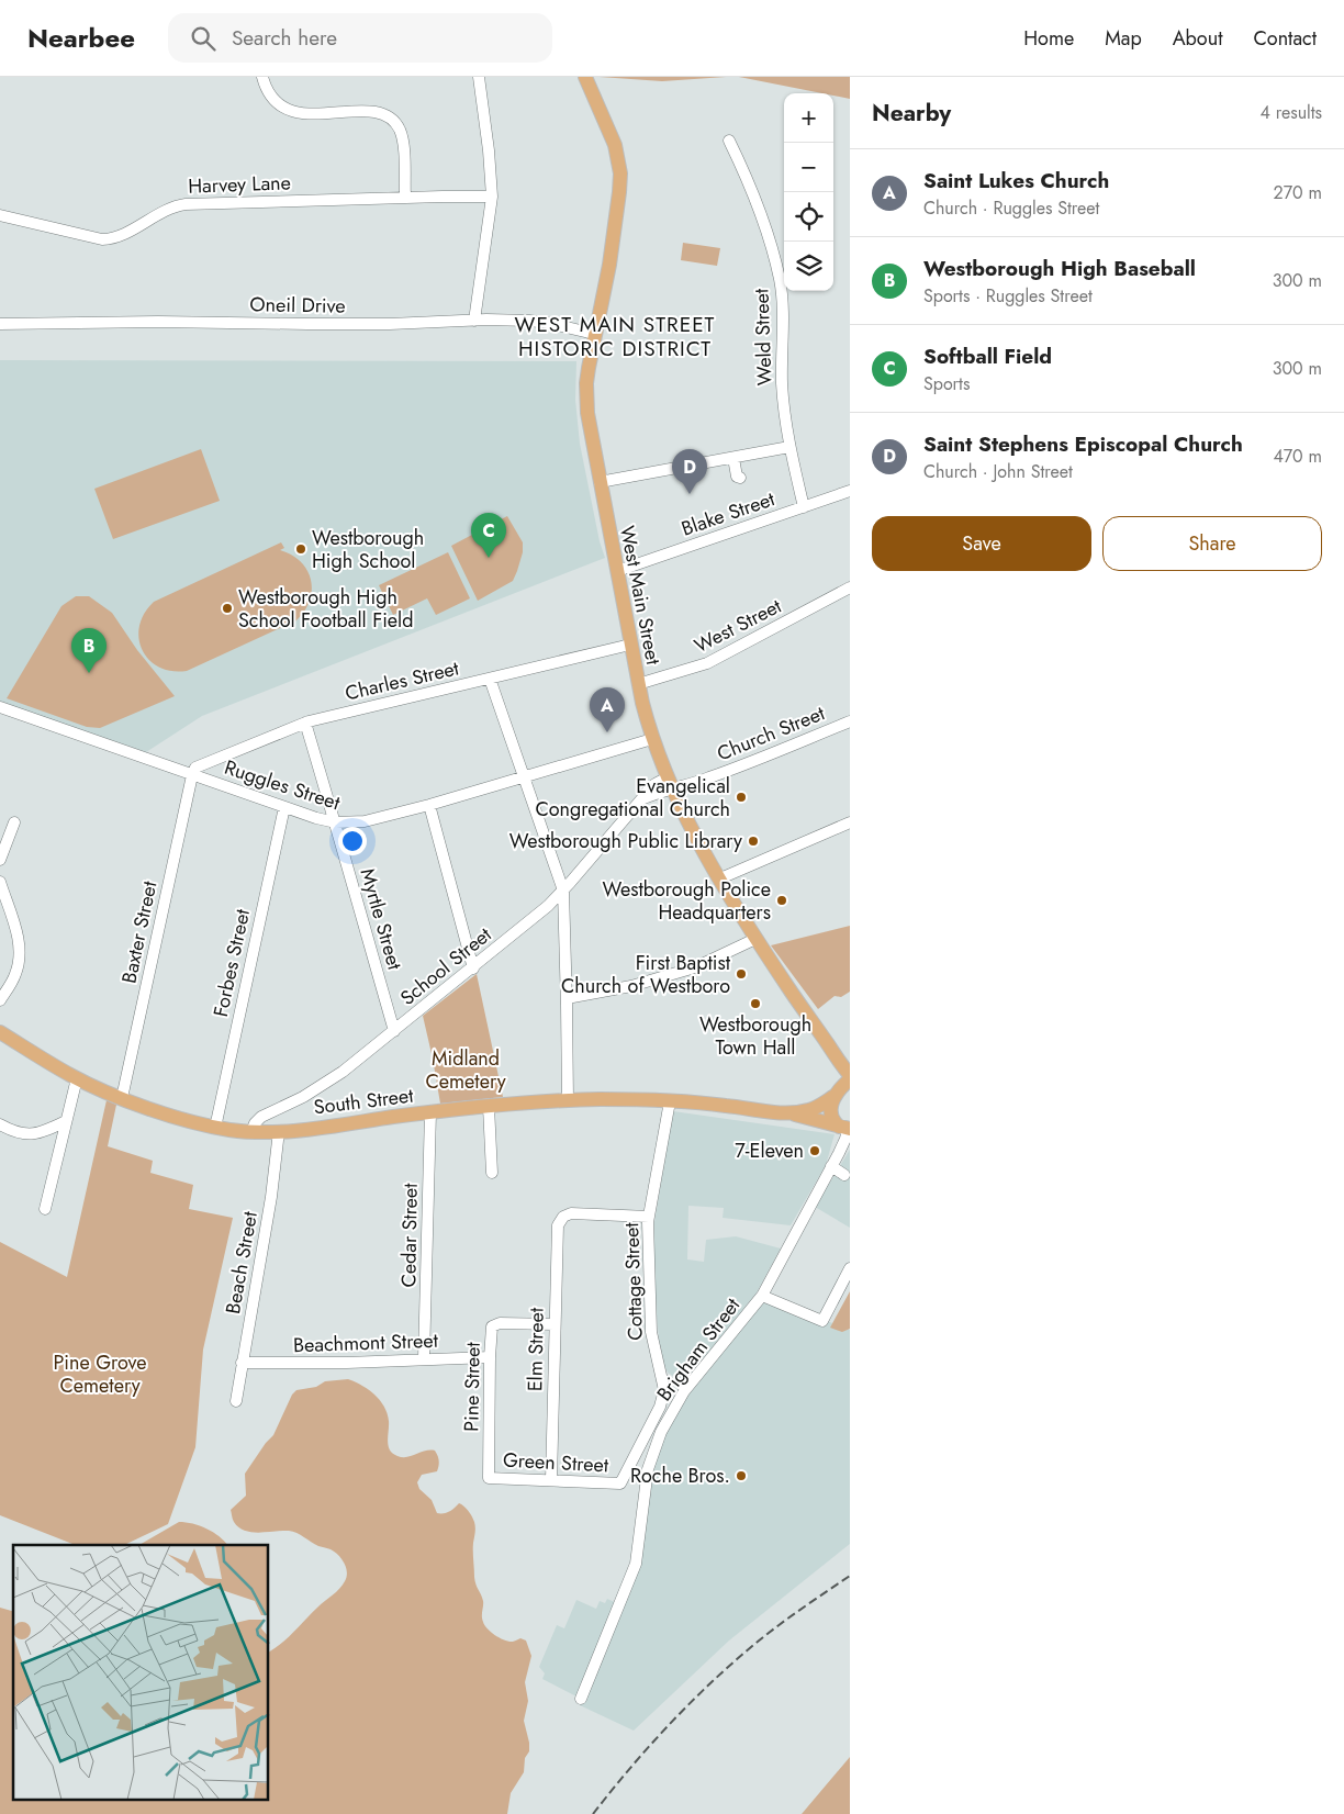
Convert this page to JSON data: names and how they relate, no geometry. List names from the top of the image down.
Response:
{
  "streets": {
    "main road": ["West Main Street", "South Street"],
    "street": [
      "Harvey Lane",
      "Oneil Drive",
      "Weld Street",
      "Blake Street",
      "West Street",
      "Charles Street",
      "Church Street",
      "Ruggles Street",
      "Myrtle Street",
      "Baxter Street",
      "Forbes Street",
      "School Street",
      "Cedar Street",
      "Beach Street",
      "Cottage Street",
      "Beachmont Street",
      "Elm Street",
      "Brigham Street",
      "Pine Street",
      "Green Street"
    ]
  },
  "crossings": [
    ["Oneil Drive", "West Main Street"],
    ["Weld Street", "Blake Street"],
    ["Blake Street", "West Main Street"],
    ["West Main Street", "West Street"],
    ["West Main Street", "Charles Street"],
    ["West Main Street", "Church Street"],
    ["West Main Street", "Ruggles Street"],
    ["West Main Street", "School Street"],
    ["West Main Street", "South Street"],
    ["Charles Street", "Ruggles Street"],
    ["Charles Street", "Myrtle Street"],
    ["Charles Street", "Baxter Street"],
    ["Church Street", "School Street"],
    ["Ruggles Street", "Myrtle Street"],
    ["Ruggles Street", "Baxter Street"],
    ["Ruggles Street", "Forbes Street"],
    ["Myrtle Street", "School Street"],
    ["Baxter Street", "South Street"],
    ["Forbes Street", "South Street"],
    ["School Street", "South Street"],
    ["South Street", "Cedar Street"],
    ["South Street", "Beach Street"],
    ["South Street", "Cottage Street"],
    ["South Street", "Brigham Street"],
    ["Cedar Street", "Beachmont Street"],
    ["Beach Street", "Beachmont Street"],
    ["Cottage Street", "Elm Street"],
    ["Cottage Street", "Green Street"],
    ["Beachmont Street", "Pine Street"],
    ["Elm Street", "Pine Street"],
    ["Elm Street", "Green Street"],
    ["Pine Street", "Green Street"]
  ],
  "districts": ["WEST MAIN STREET HISTORIC DISTRICT"],
  "parks": ["Midland Cemetery", "Pine Grove Cemetery"],
  "places": [
    "Westborough High School",
    "Westborough High School Football Field",
    "Evangelical Congregational Church",
    "Westborough Public Library",
    "Westborough Police Headquarters",
    "First Baptist Church of Westboro",
    "Westborough Town Hall",
    "7-Eleven",
    "Roche Bros."
  ],
  "page": {
    "header": "Nearbee",
    "search": "Search here",
    "nav": [
      "Home",
      "Map",
      "About",
      "Contact"
    ],
    "heading": ["Nearby", "4 results"],
    "map_buttons": ["+", "−"],
    "list": [
      {
        "mark": "A",
        "name": "Saint Lukes Church",
        "note": "Church · Ruggles Street",
        "value": "270 m"
      },
      {
        "mark": "B",
        "name": "Westborough High Baseball",
        "note": "Sports · Ruggles Street",
        "value": "300 m"
      },
      {
        "mark": "C",
        "name": "Softball Field",
        "note": "Sports",
        "value": "300 m"
      },
      {
        "mark": "D",
        "name": "Saint Stephens Episcopal Church",
        "note": "Church · John Street",
        "value": "470 m"
      }
    ],
    "pins": [
      "D",
      "C",
      "B",
      "A"
    ],
    "buttons": ["Save", "Share"]
  }
}
